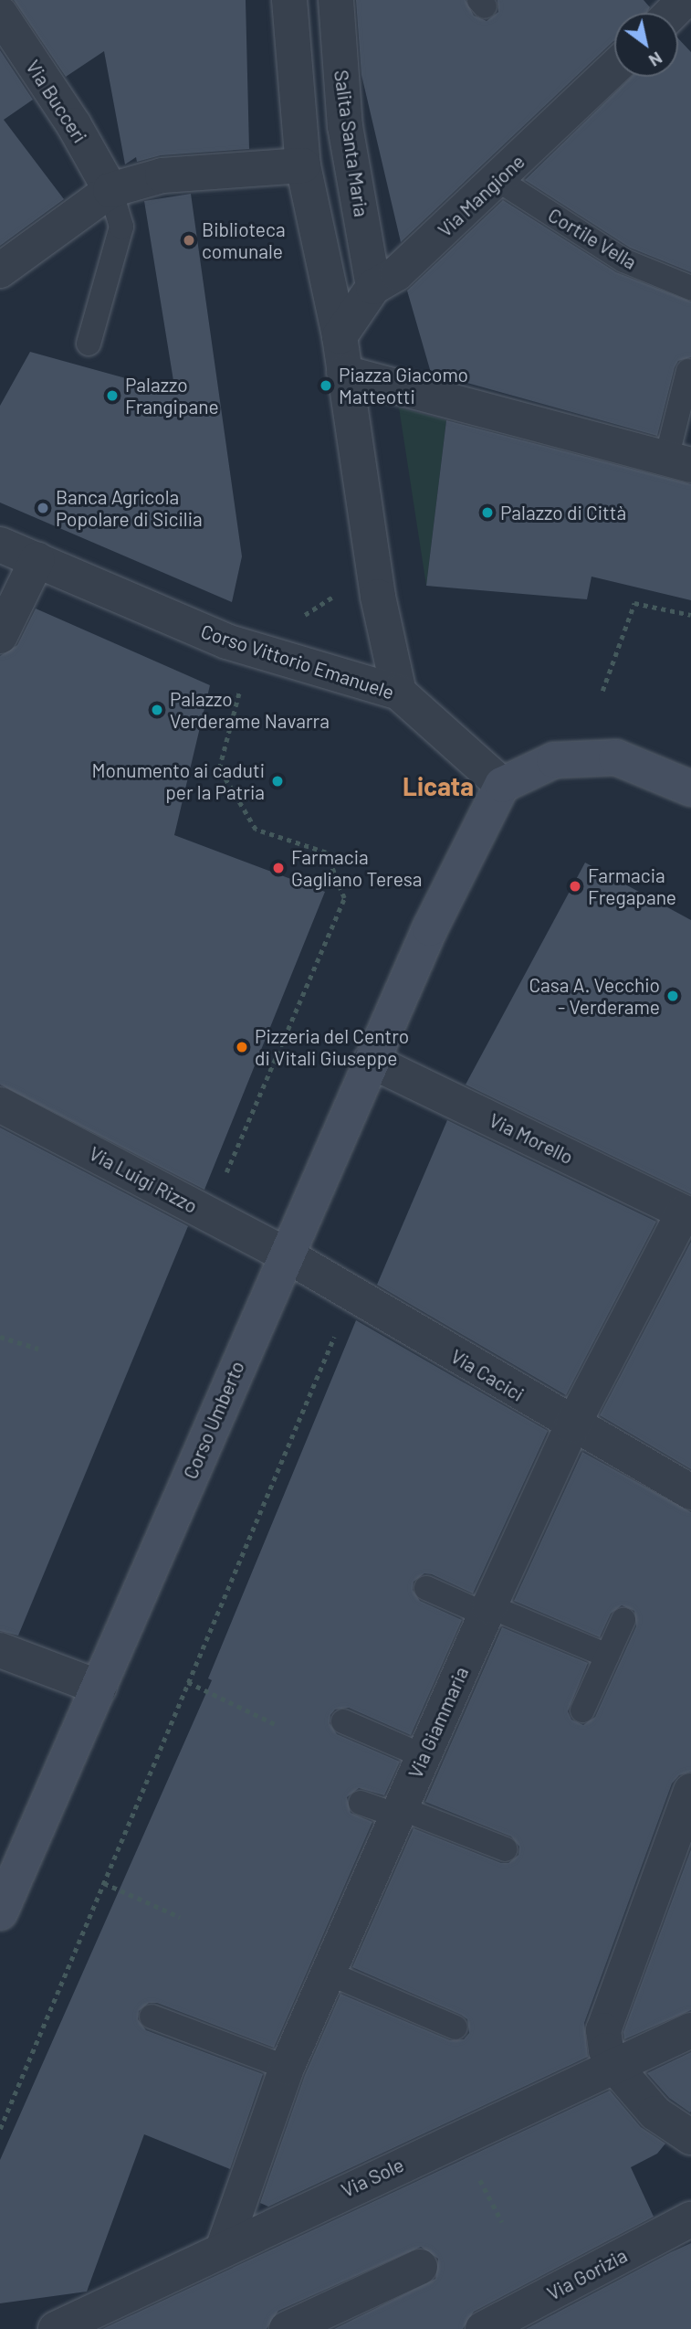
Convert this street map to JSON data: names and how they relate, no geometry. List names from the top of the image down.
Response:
{
  "streets": {
    "main road": ["Corso Umberto"],
    "street": [
      "Via Bucceri",
      "Salita Santa Maria",
      "Via Mangione",
      "Corso Vittorio Emanuele",
      "Via Morello",
      "Via Luigi Rizzo",
      "Via Cacici",
      "Via Giammaria",
      "Via Sole",
      "Via Gorizia"
    ],
    "lane": ["Cortile Vella"]
  },
  "crossings": [
    ["Salita Santa Maria", "Via Mangione"],
    ["Via Mangione", "Cortile Vella"],
    ["Corso Vittorio Emanuele", "Corso Umberto"],
    ["Via Morello", "Corso Umberto"],
    ["Via Morello", "Via Giammaria"],
    ["Via Luigi Rizzo", "Via Cacici"],
    ["Via Luigi Rizzo", "Corso Umberto"],
    ["Via Cacici", "Corso Umberto"],
    ["Via Cacici", "Via Giammaria"],
    ["Via Giammaria", "Via Sole"]
  ],
  "districts": ["Licata"],
  "places": [
    "Biblioteca comunale",
    "Piazza Giacomo Matteotti",
    "Palazzo Frangipane",
    "Banca Agricola Popolare di Sicilia",
    "Palazzo di Città",
    "Palazzo Verderame Navarra",
    "Monumento ai caduti per la Patria",
    "Farmacia Gagliano Teresa",
    "Farmacia Fregapane",
    "Casa A. Vecchio - Verderame",
    "Pizzeria del Centro di Vitali Giuseppe"
  ],
  "north": "bottom right"
}
